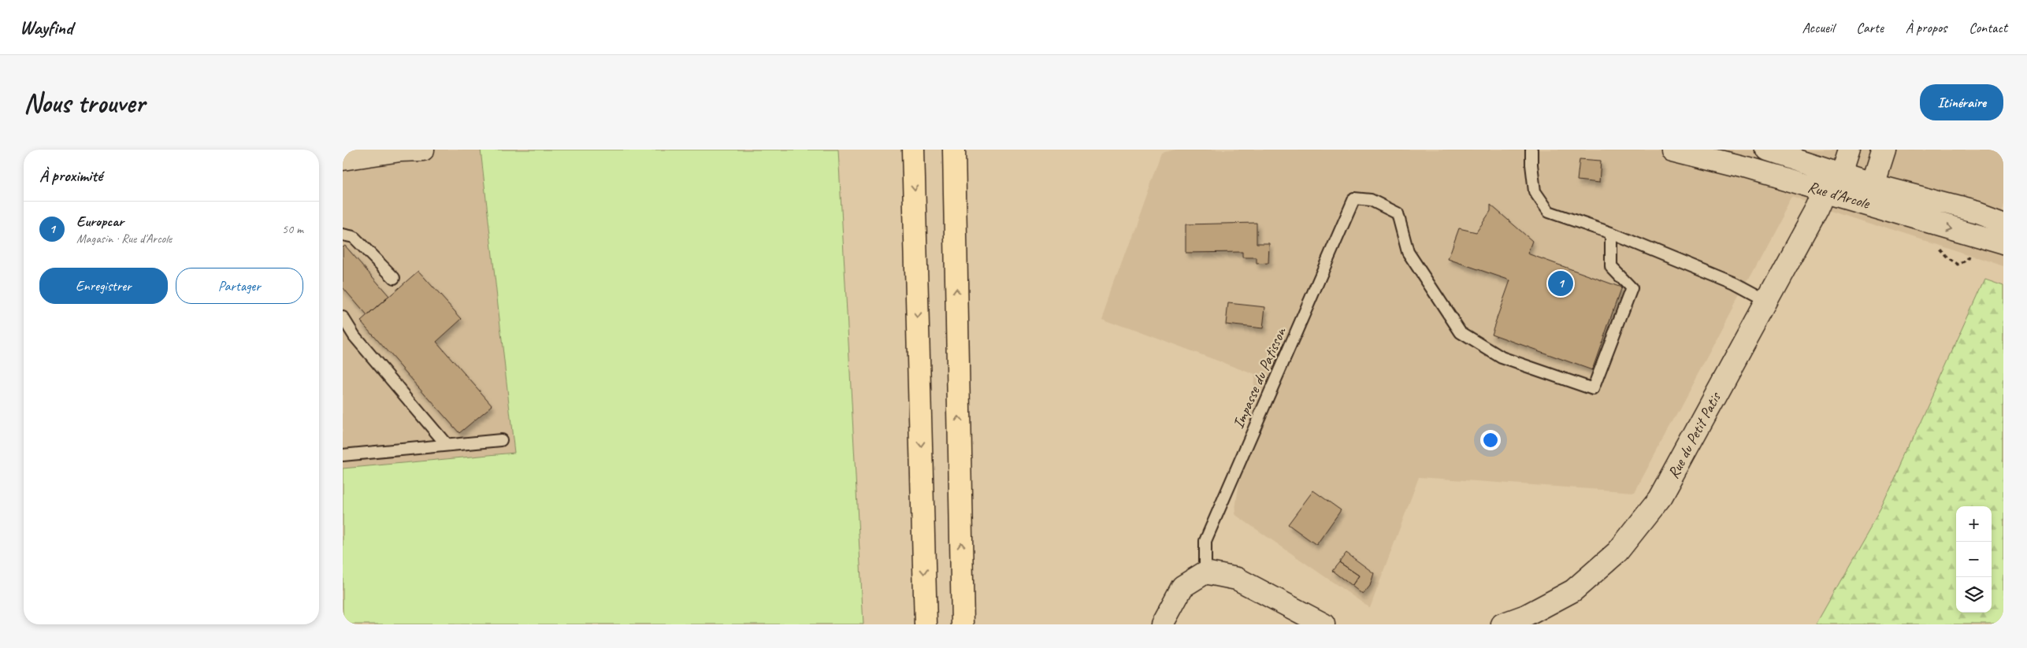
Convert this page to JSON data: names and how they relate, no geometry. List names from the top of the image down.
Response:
{
  "streets": {
    "street": ["Rue d'Arcole", "Rue du Petit Patis"],
    "lane": ["Impasse du Patisson"]
  },
  "crossings": [
    ["Rue d'Arcole", "Rue du Petit Patis"]
  ],
  "page": {
    "header": "Wayfind",
    "nav": [
      "Accueil",
      "Carte",
      "À propos",
      "Contact"
    ],
    "buttons": [
      "Itinéraire",
      ["Enregistrer", "Partager"]
    ],
    "title": "Nous trouver",
    "heading": "À proximité",
    "list": [
      {
        "mark": "1",
        "name": "Europcar",
        "note": "Magasin · Rue d'Arcole",
        "value": "50 m"
      }
    ],
    "pins": "1",
    "map_buttons": ["+", "−"]
  }
}
